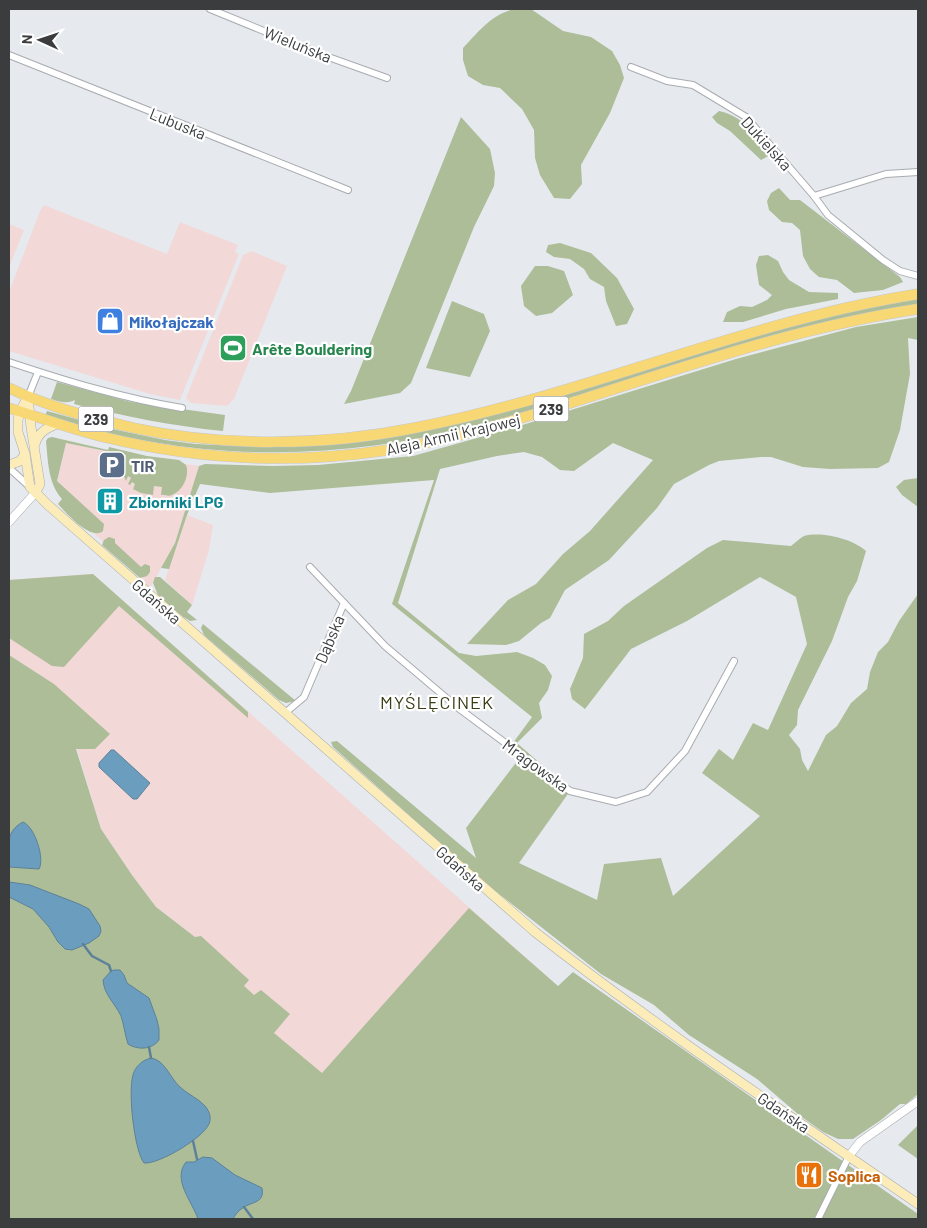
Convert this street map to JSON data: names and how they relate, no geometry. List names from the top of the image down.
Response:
{
  "streets": {
    "main road": ["239", "Aleja Armii Krajowej", "Gdańska"],
    "street": [
      "Wieluńska",
      "Lubuska",
      "Dukielska",
      "Dąbska",
      "Mrągowska"
    ]
  },
  "crossings": [
    ["Gdańska", "Dąbska"],
    ["Dąbska", "Mrągowska"]
  ],
  "districts": ["MYŚLĘCINEK"],
  "places": {
    "shop": ["Mikołajczak"],
    "sports": ["Arête Bouldering"],
    "parking": ["TIR"],
    "building": ["Zbiorniki LPG"],
    "restaurant": ["Soplica"]
  },
  "north": "left"
}
